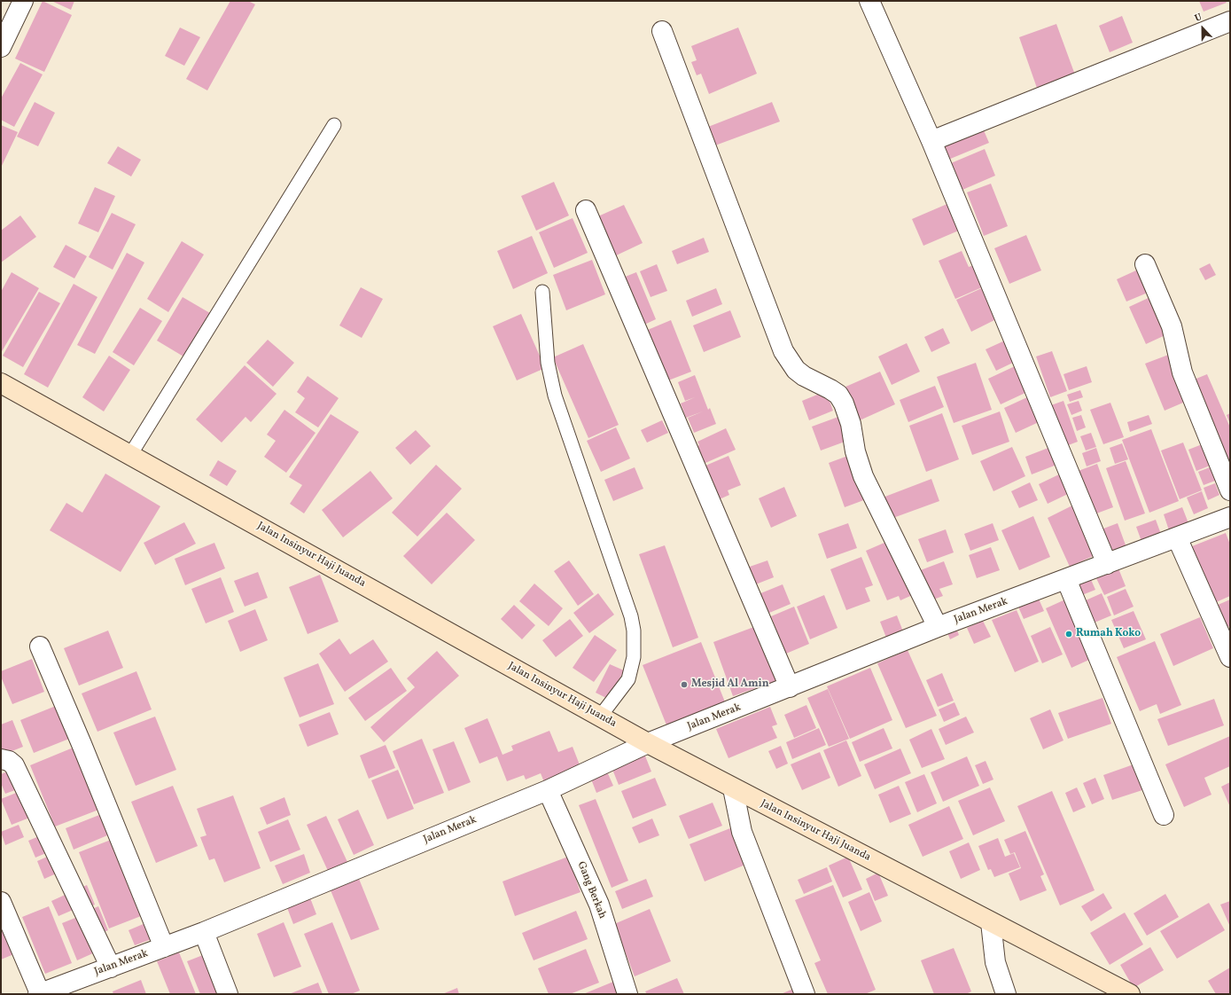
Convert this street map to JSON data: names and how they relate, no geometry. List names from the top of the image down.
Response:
{
  "streets": {
    "street": ["Jalan Insinyur Haji Juanda", "Jalan Merak", "Gang Berkah"]
  },
  "crossings": [
    ["Jalan Insinyur Haji Juanda", "Jalan Merak"],
    ["Jalan Merak", "Gang Berkah"]
  ],
  "places": ["Rumah Koko", "Mesjid Al Amin"],
  "north": "top"
}
